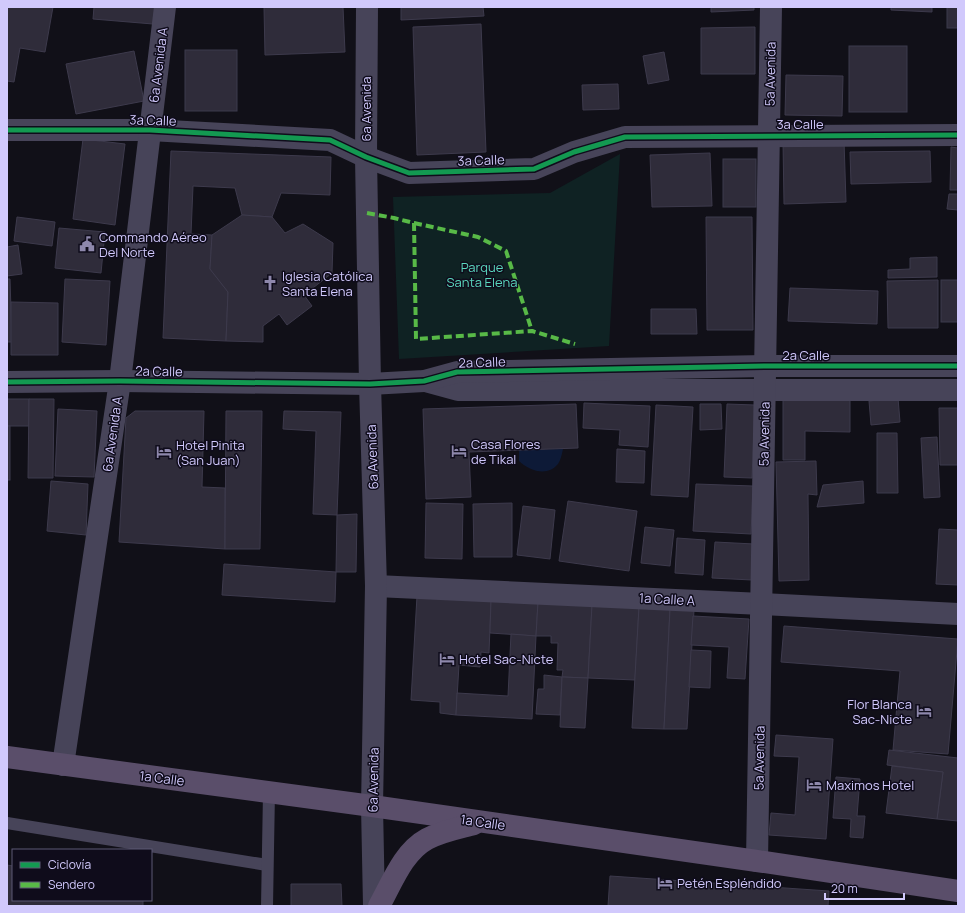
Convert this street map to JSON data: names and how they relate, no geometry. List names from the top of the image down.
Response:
{
  "streets": {
    "main road": ["1a Calle"],
    "street": [
      "6a Avenida A",
      "5a Avenida",
      "6a Avenida",
      "3a Calle",
      "2a Calle",
      "1a Calle A"
    ]
  },
  "crossings": [
    ["6a Avenida A", "3a Calle"],
    ["6a Avenida A", "2a Calle"],
    ["6a Avenida A", "1a Calle"],
    ["5a Avenida", "3a Calle"],
    ["5a Avenida", "2a Calle"],
    ["5a Avenida", "1a Calle A"],
    ["5a Avenida", "1a Calle"],
    ["6a Avenida", "3a Calle"],
    ["6a Avenida", "2a Calle"],
    ["6a Avenida", "1a Calle A"],
    ["6a Avenida", "1a Calle"]
  ],
  "parks": ["Parque Santa Elena"],
  "places": {
    "public building": ["Commando Aéreo Del Norte"],
    "church": ["Iglesia Católica Santa Elena"],
    "hotel": [
      "Casa Flores de Tikal",
      "Hotel Pinita (San Juan)",
      "Hotel Sac-Nicte",
      "Flor Blanca Sac-Nicte",
      "Maximos Hotel",
      "Petén Espléndido"
    ]
  },
  "legend": ["Ciclovía", "Sendero"],
  "scale_bar": "20 m"
}
